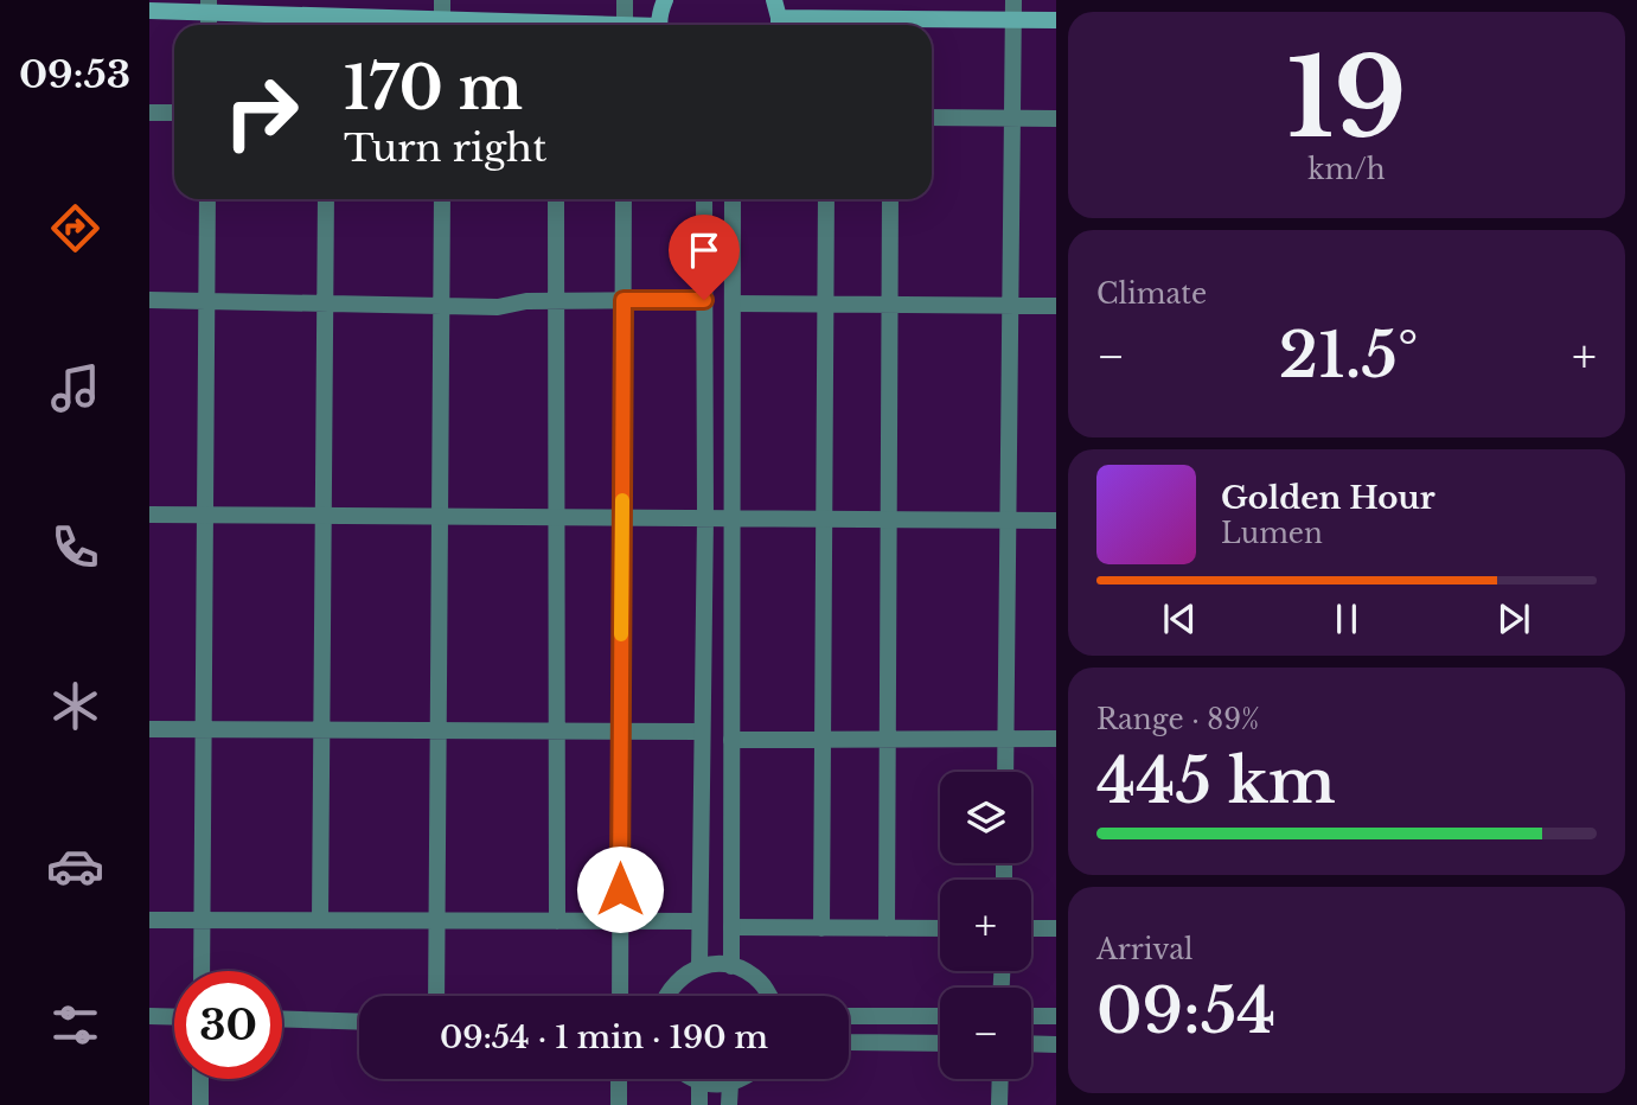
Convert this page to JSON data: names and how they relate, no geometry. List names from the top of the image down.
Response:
{
  "page": {
    "tabs": "09:53",
    "tile": [
      ["19", "km/h"],
      "Climate",
      ["Range · 89%", "445 km"],
      ["Arrival", "09:54"]
    ],
    "turn": ["170 m", "Turn right"],
    "heat": ["−", "21.5°", "+"],
    "song": ["Golden Hour", "Lumen"],
    "map_buttons": ["+", "−"],
    "limit": "30",
    "trip": "09:54 · 1 min · 190 m"
  }
}
